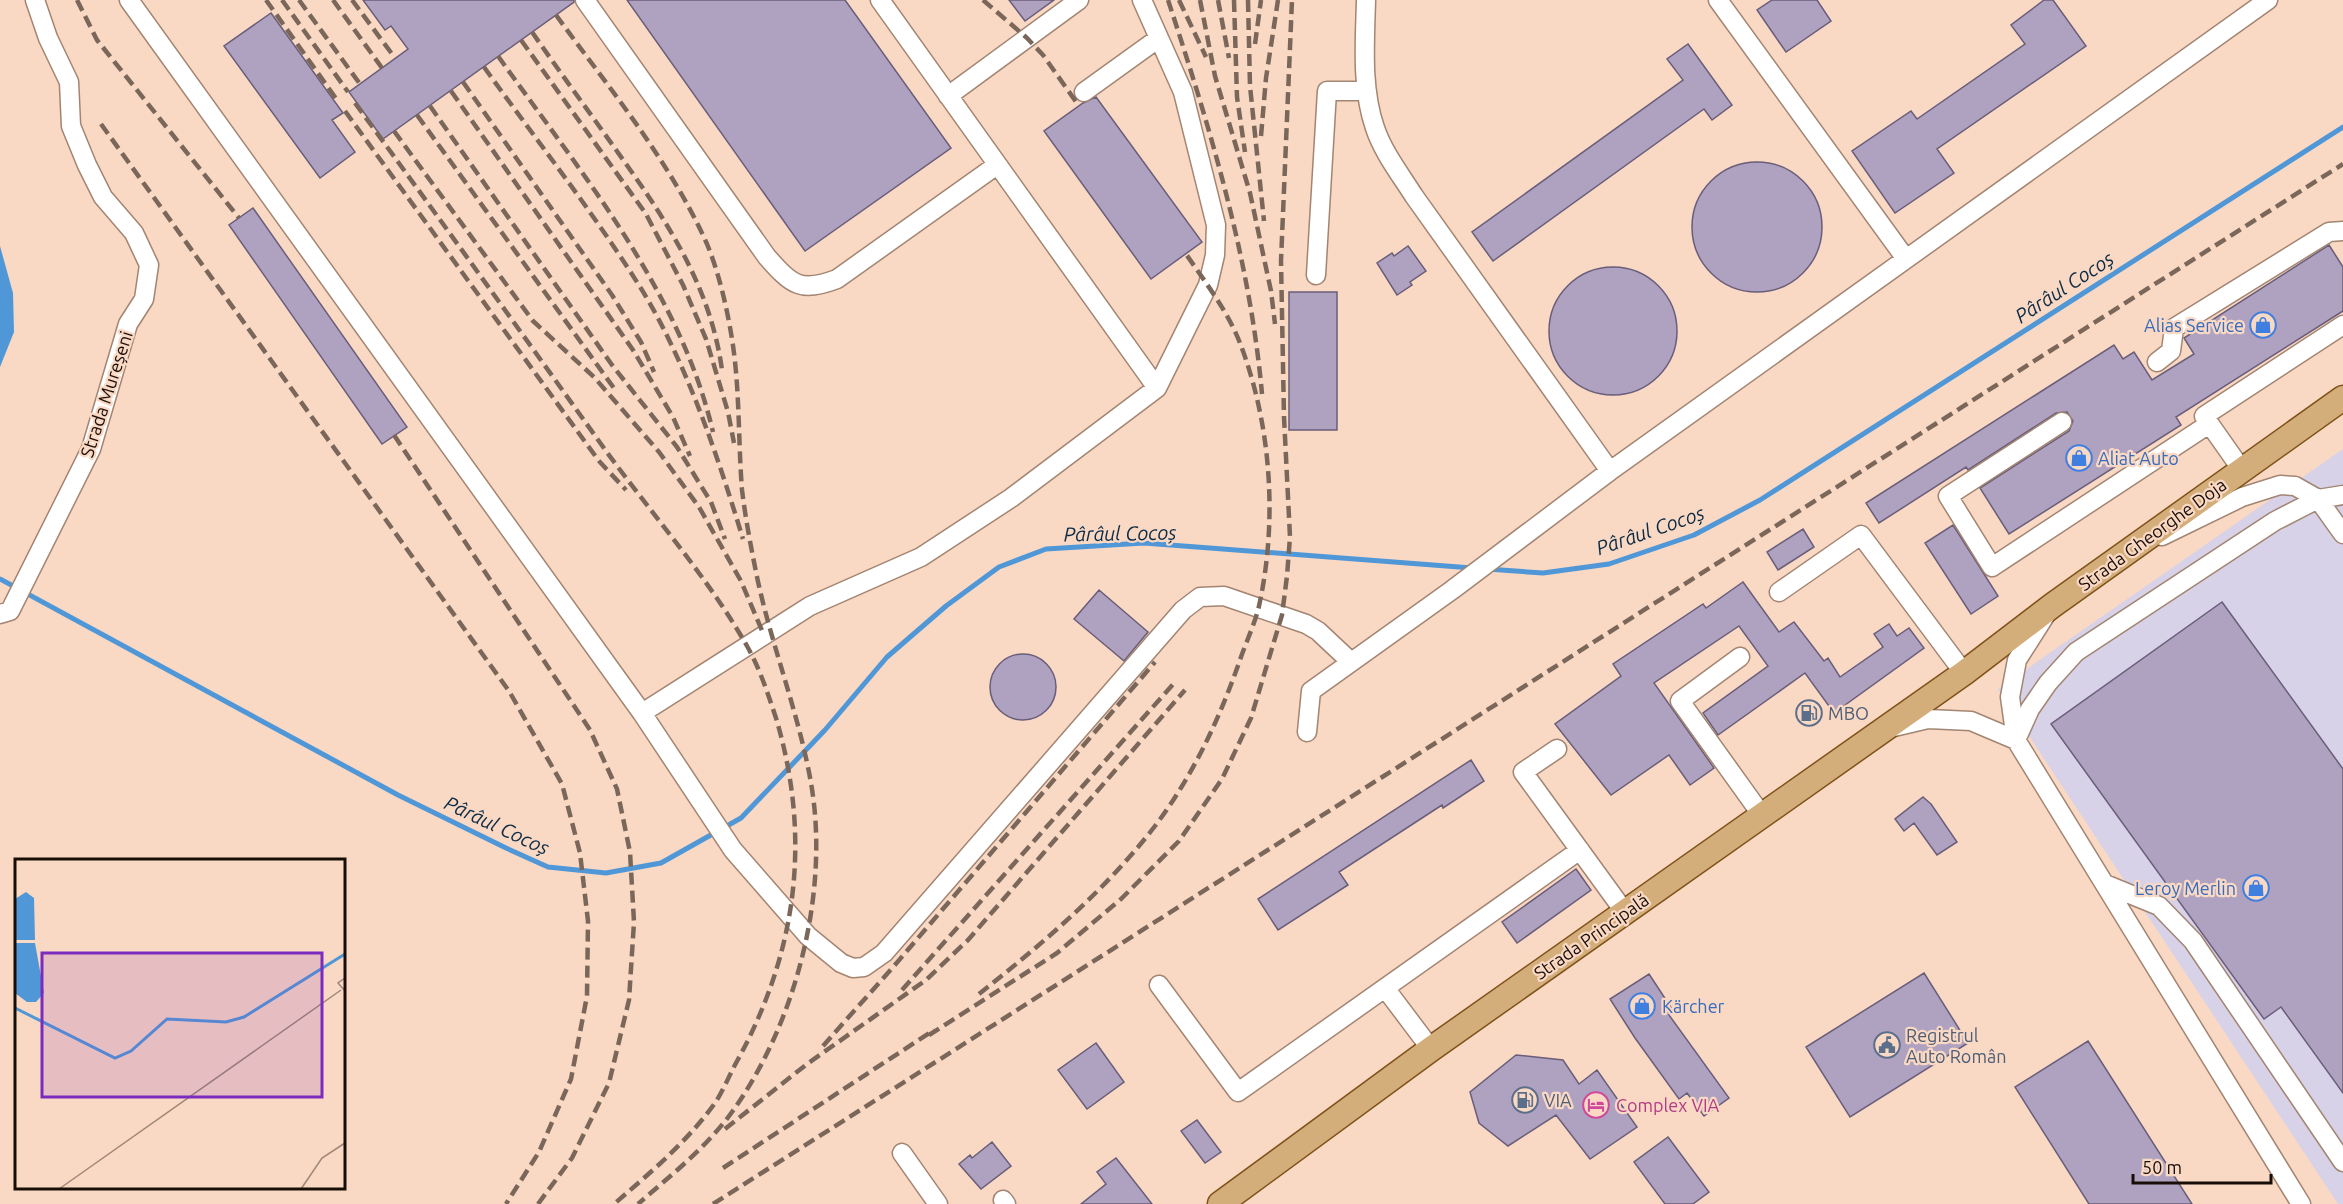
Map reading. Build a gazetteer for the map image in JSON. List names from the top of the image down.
{
  "streets": {
    "main road": ["Strada Gheorghe Doja", "Strada Principală"],
    "street": ["Strada Mureșeni"]
  },
  "crossings": [
    ["Strada Gheorghe Doja", "Strada Principală"]
  ],
  "water": ["Pârâul Cocoș"],
  "places": {
    "shop": [
      "Alias Service",
      "Aliat Auto",
      "Leroy Merlin",
      "Kärcher"
    ],
    "fuel station": ["MBO", "VIA"],
    "public building": ["Registrul Auto Român"],
    "hotel": ["Complex VIA"]
  },
  "scale_bar": "50 m"
}
